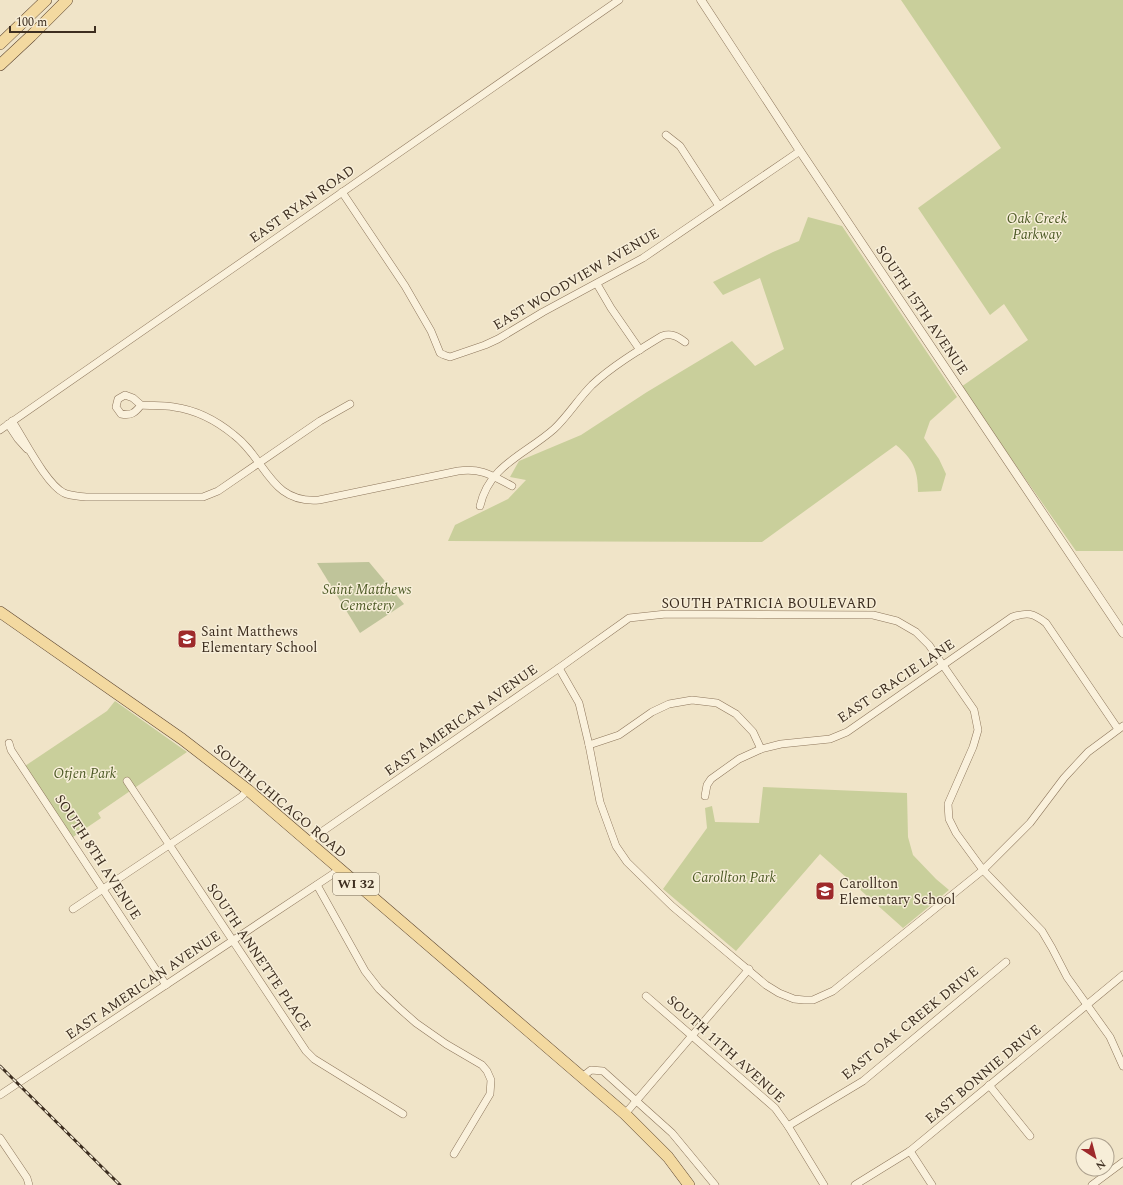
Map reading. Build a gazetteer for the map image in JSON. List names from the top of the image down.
{
  "streets": {
    "main road": ["SOUTH CHICAGO ROAD", "WI 32"],
    "street": [
      "EAST RYAN ROAD",
      "EAST WOODVIEW AVENUE",
      "SOUTH 15TH AVENUE",
      "SOUTH PATRICIA BOULEVARD",
      "EAST GRACIE LANE",
      "EAST AMERICAN AVENUE",
      "SOUTH 8TH AVENUE",
      "SOUTH ANNETTE PLACE",
      "EAST OAK CREEK DRIVE",
      "SOUTH 11TH AVENUE",
      "EAST BONNIE DRIVE"
    ]
  },
  "crossings": [
    ["EAST RYAN ROAD", "EAST WOODVIEW AVENUE"],
    ["EAST WOODVIEW AVENUE", "SOUTH 15TH AVENUE"],
    ["SOUTH PATRICIA BOULEVARD", "EAST GRACIE LANE"],
    ["SOUTH PATRICIA BOULEVARD", "EAST AMERICAN AVENUE"],
    ["SOUTH PATRICIA BOULEVARD", "EAST BONNIE DRIVE"],
    ["EAST AMERICAN AVENUE", "SOUTH CHICAGO ROAD"],
    ["EAST AMERICAN AVENUE", "SOUTH 8TH AVENUE"],
    ["EAST AMERICAN AVENUE", "SOUTH ANNETTE PLACE"],
    ["EAST OAK CREEK DRIVE", "SOUTH 11TH AVENUE"]
  ],
  "parks": [
    "Oak Creek Parkway",
    "Saint Matthews Cemetery",
    "Otjen Park",
    "Carollton Park"
  ],
  "places": {
    "school or university": ["Saint Matthews Elementary School", "Carollton Elementary School"]
  },
  "scale_bar": "100 m",
  "north": "bottom right"
}
